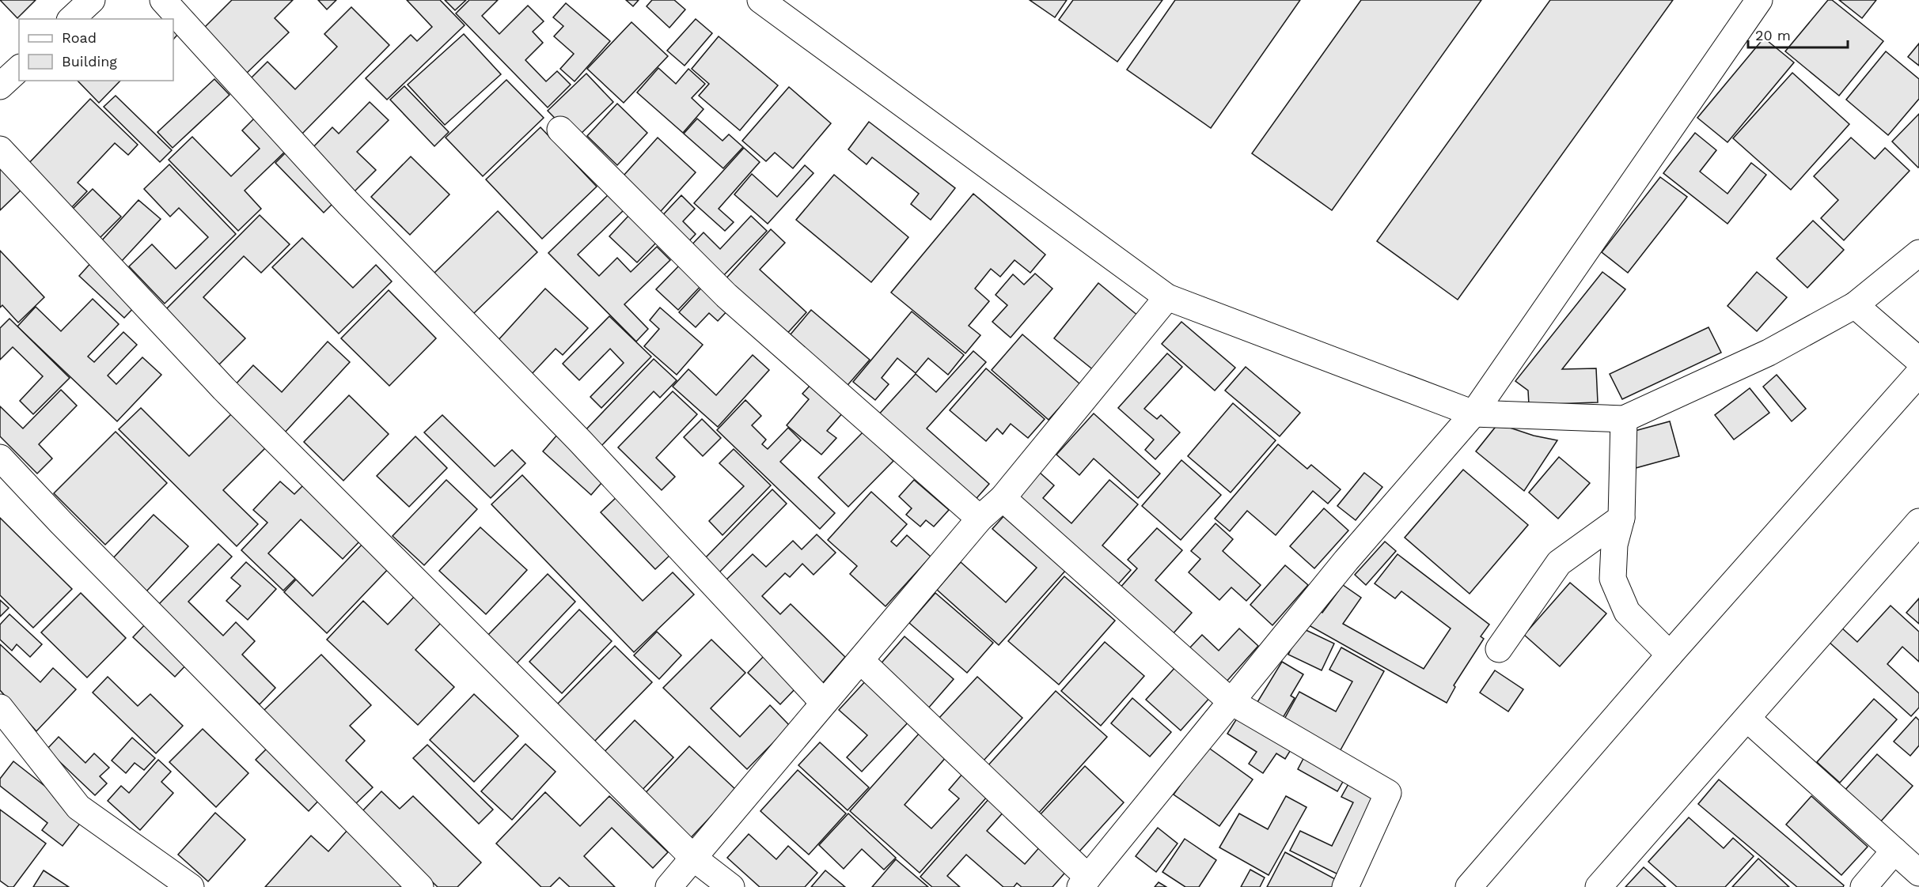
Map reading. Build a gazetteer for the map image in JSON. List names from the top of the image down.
{
  "legend": ["Road", "Building"],
  "scale_bar": "20 m"
}
